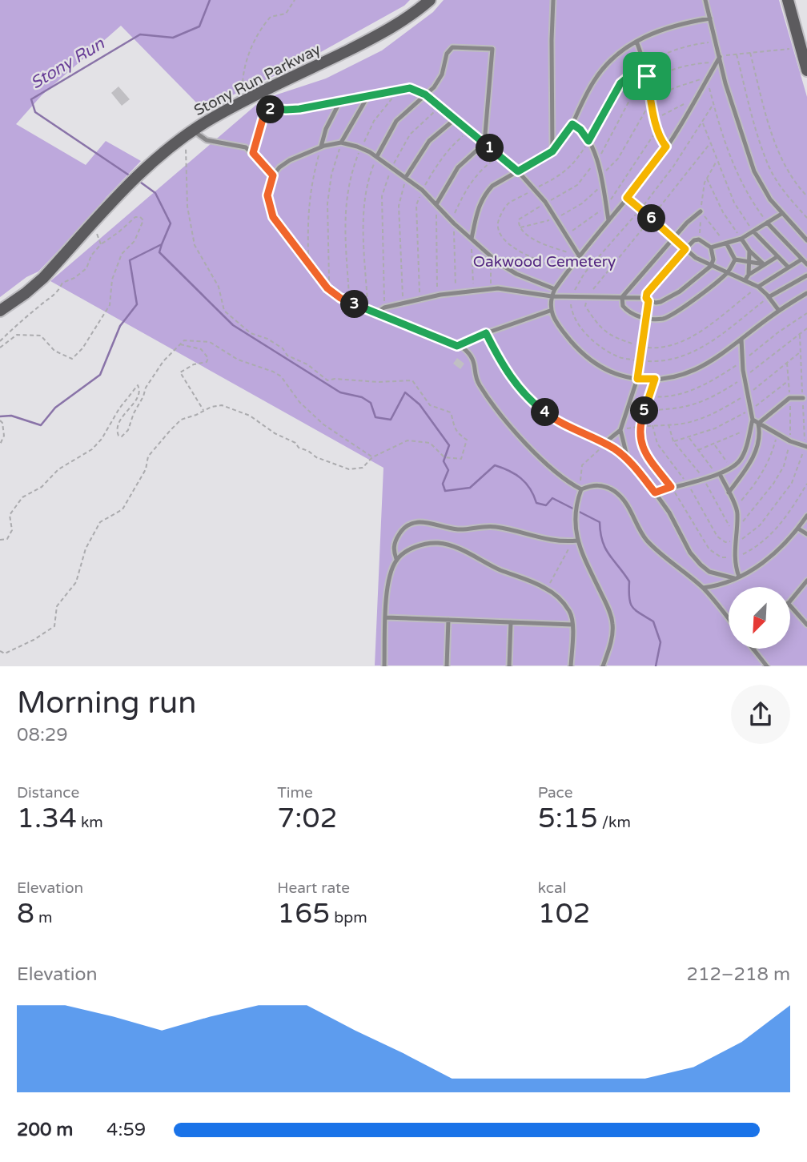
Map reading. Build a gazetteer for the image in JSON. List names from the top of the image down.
{
  "streets": {
    "street": ["Stony Run Parkway"]
  },
  "water": ["Stony Run"],
  "parks": ["Oakwood Cemetery"],
  "north": "bottom left",
  "page": {
    "pins": [
      "2",
      "1",
      "6",
      "3",
      "5",
      "4"
    ],
    "heading": ["Morning run", "08:29"],
    "stats": [
      ["Distance", "1.34 km"],
      ["Time", "7:02"],
      ["Pace", "5:15 /km"],
      ["Elevation", "8 m"],
      ["Heart rate", "165 bpm"],
      ["kcal", "102"]
    ],
    "chart": ["Elevation", "212–218 m"],
    "list": [
      {
        "name": "200 m",
        "note": "4:59"
      }
    ]
  }
}
